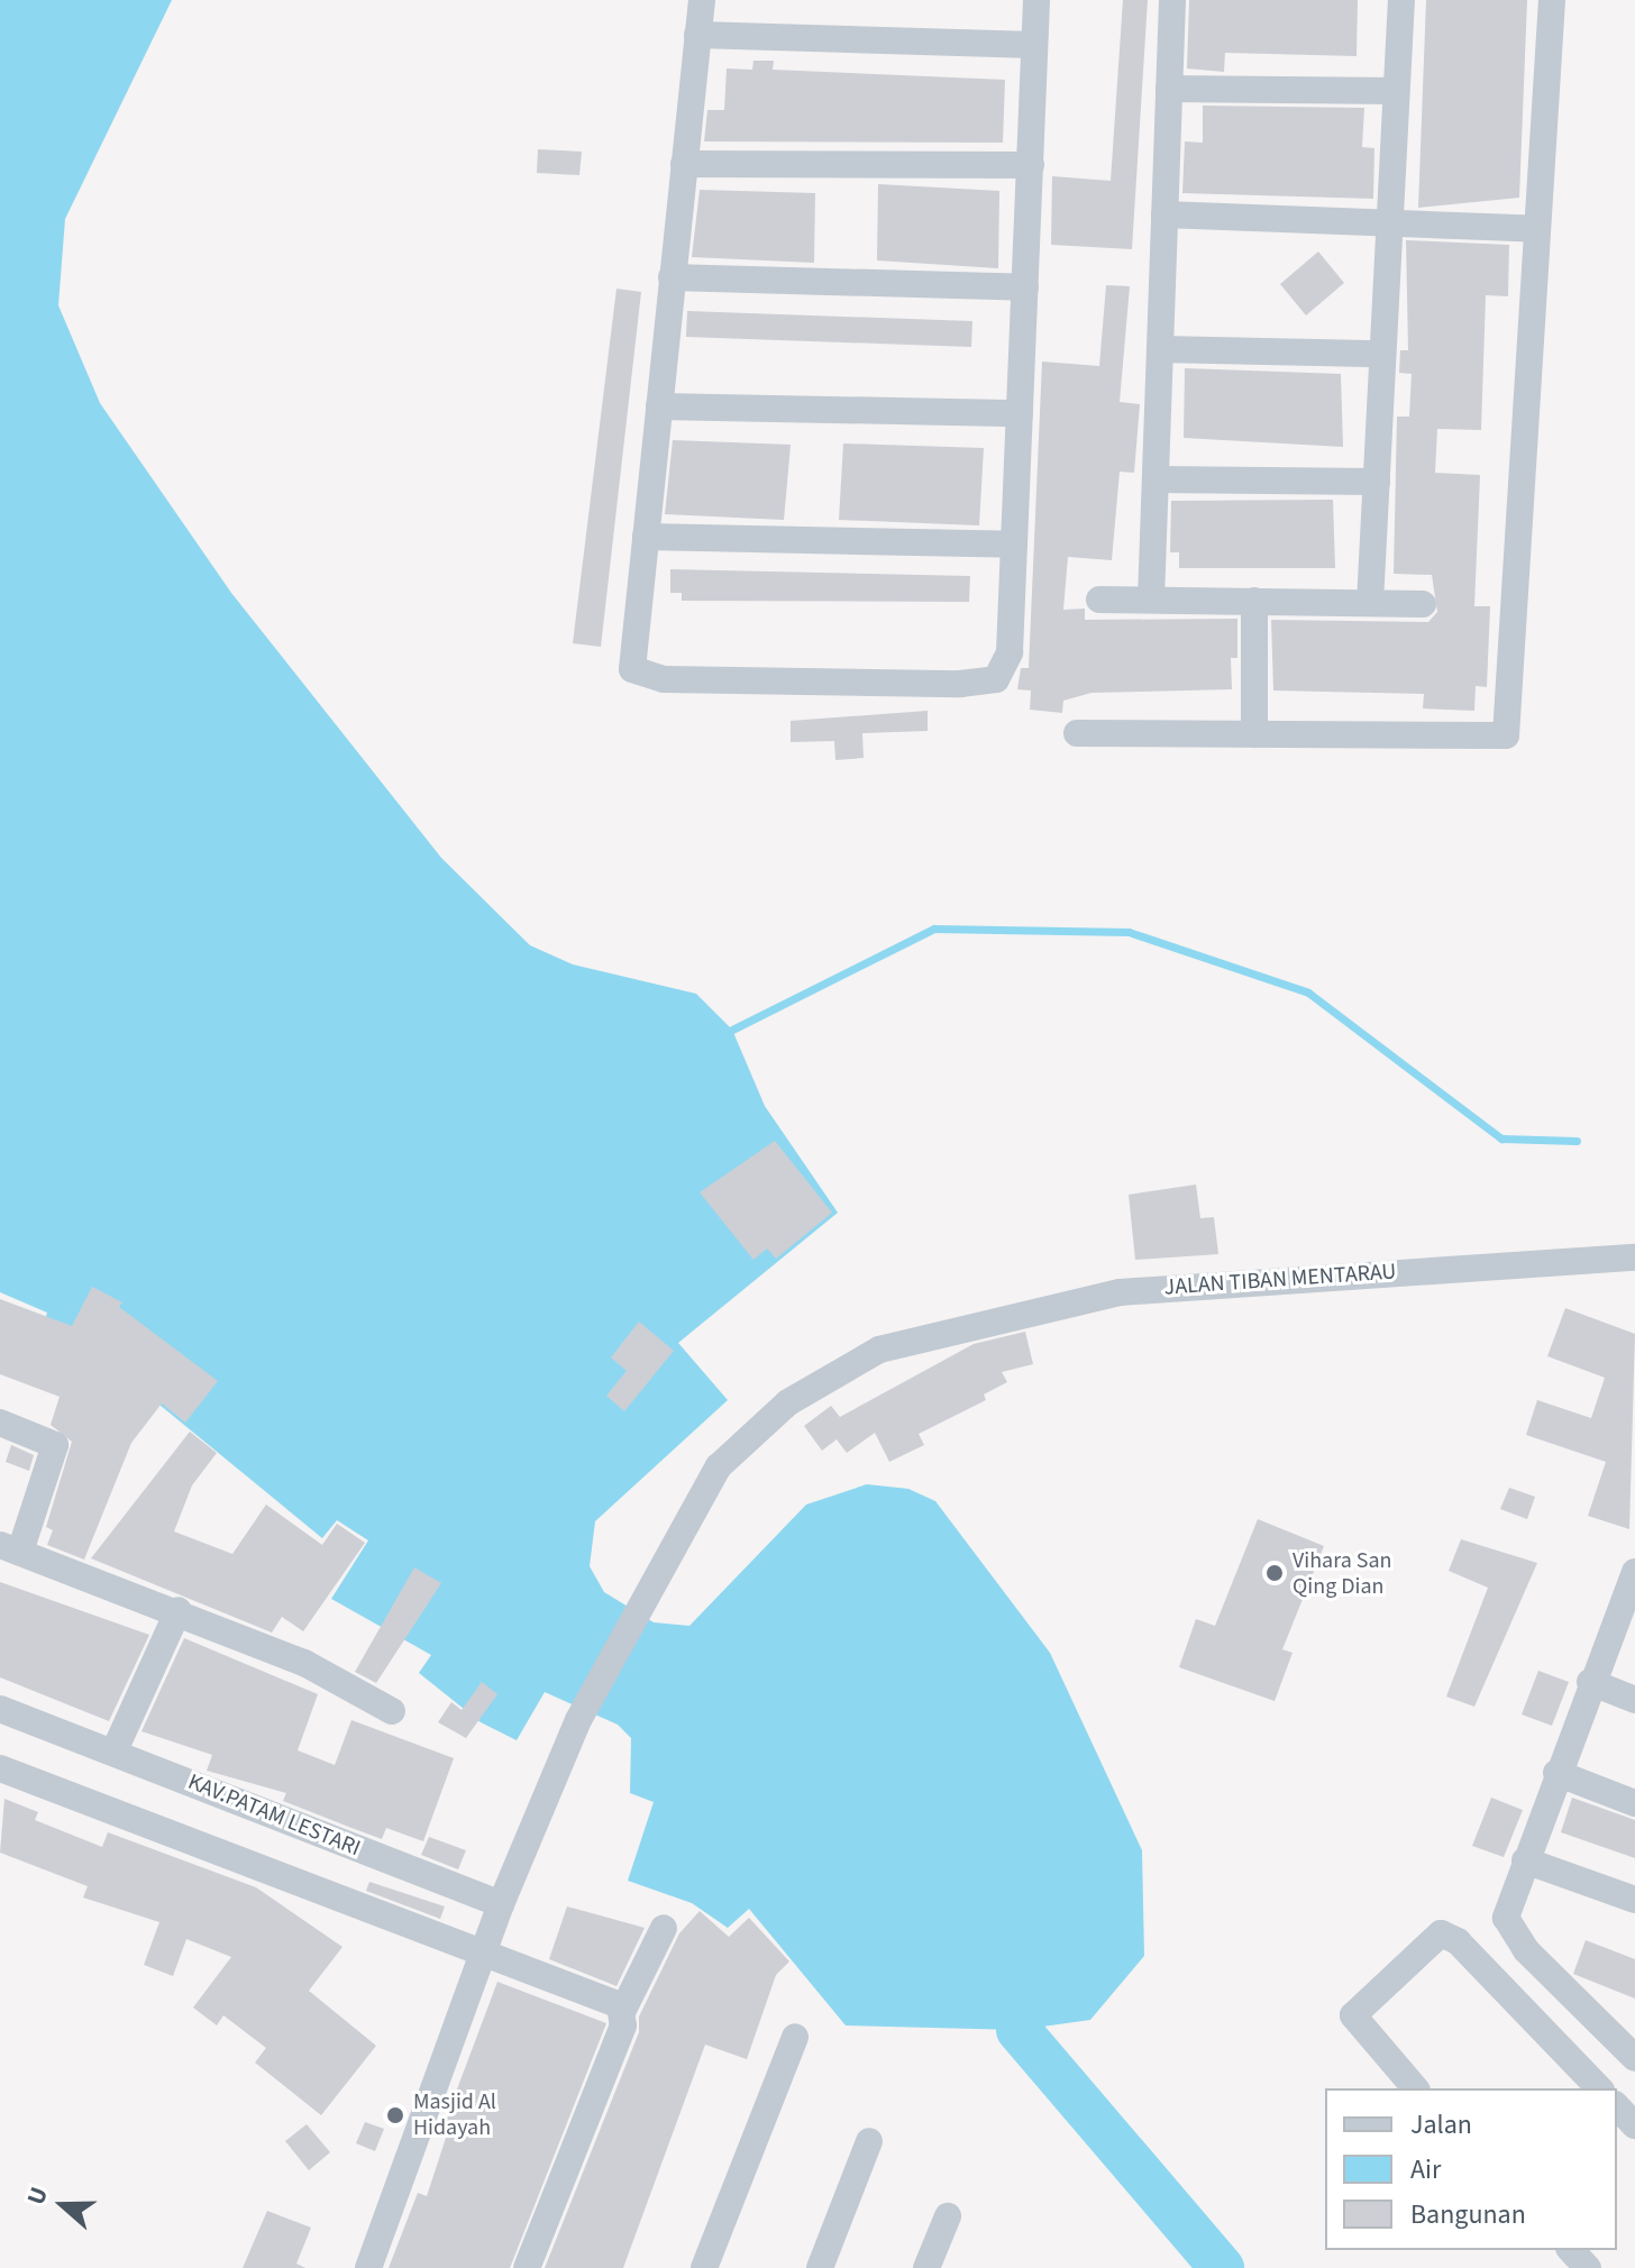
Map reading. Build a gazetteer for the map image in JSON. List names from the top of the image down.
{
  "streets": {
    "street": ["JALAN TIBAN MENTARAU", "KAV.PATAM LESTARI"]
  },
  "crossings": [
    ["JALAN TIBAN MENTARAU", "KAV.PATAM LESTARI"]
  ],
  "places": ["Vihara San Qing Dian", "Masjid Al Hidayah"],
  "legend": ["Jalan", "Air", "Bangunan"],
  "north": "left"
}
